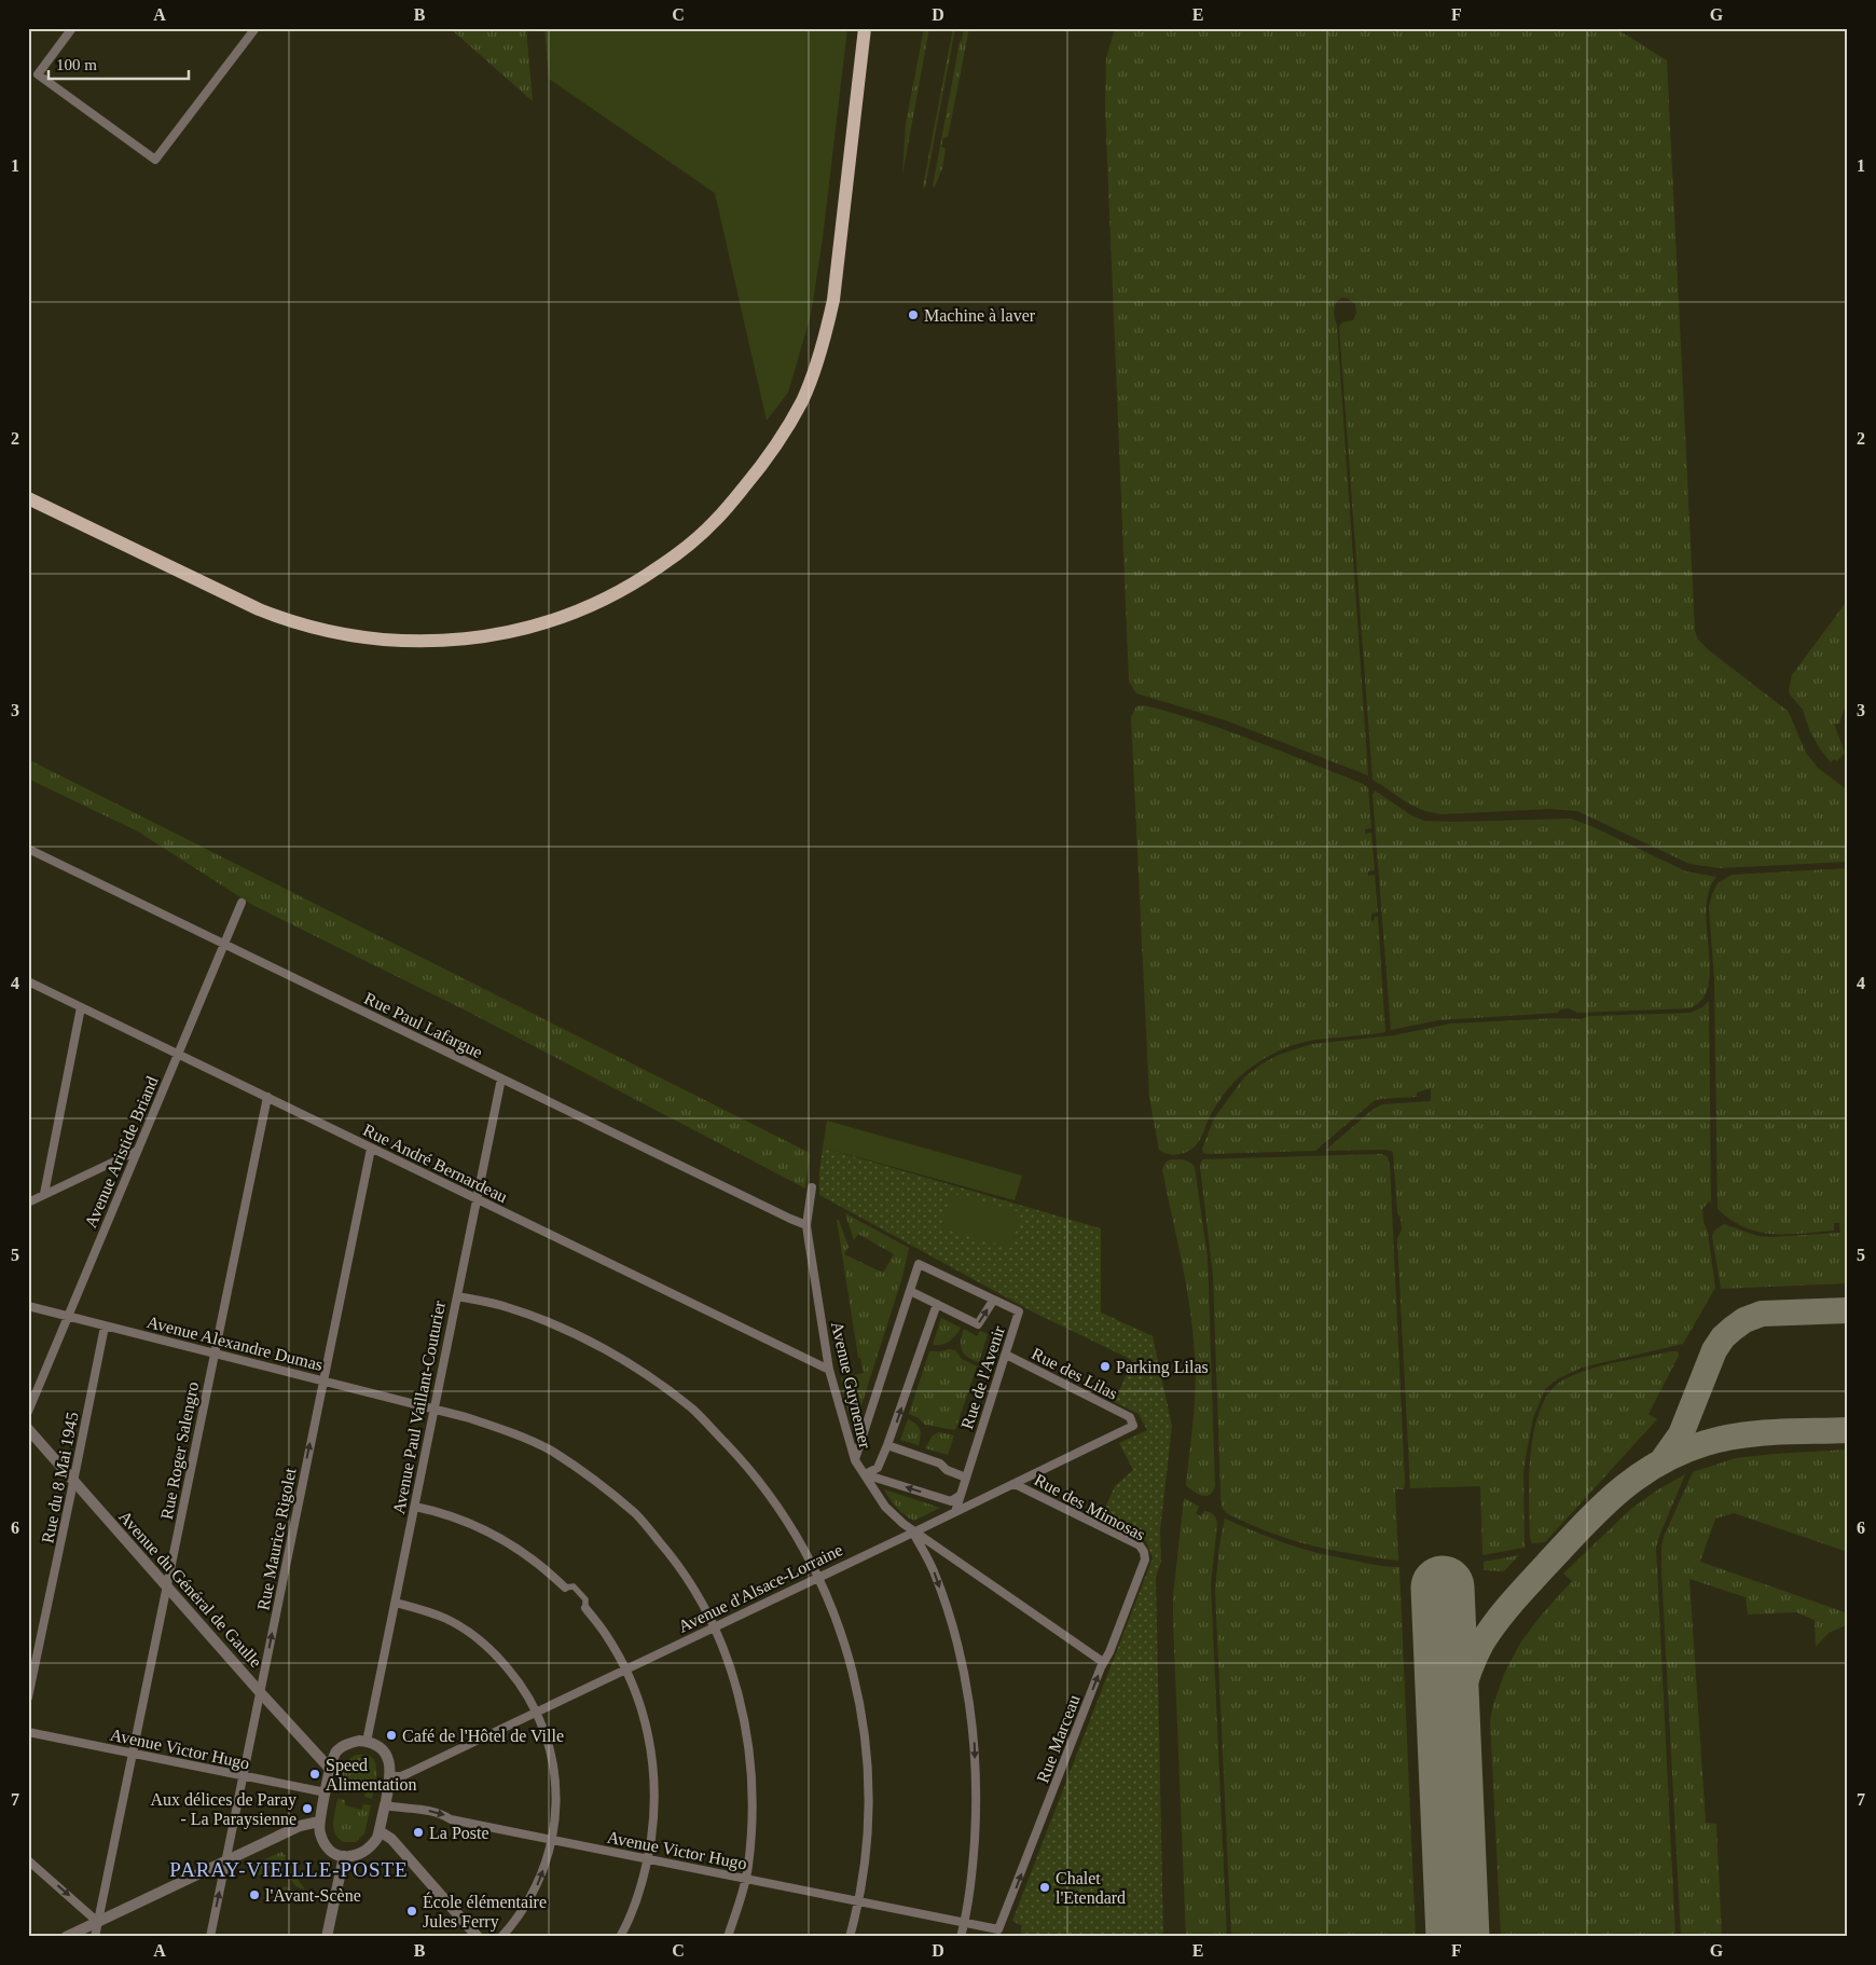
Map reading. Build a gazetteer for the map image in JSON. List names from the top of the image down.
{
  "streets": {
    "street": [
      "Rue Paul Lafargue",
      "Avenue Aristide Briand",
      "Rue André Bernardeau",
      "Avenue Alexandre Dumas",
      "Rue des Lilas",
      "Rue de l'Avenir",
      "Avenue Guynemer",
      "Avenue Paul Vaillant-Couturier",
      "Rue Roger Salengro",
      "Rue du 8 Mai 1945",
      "Rue des Mimosas",
      "Rue Maurice Rigolet",
      "Avenue d'Alsace-Lorraine",
      "Avenue du Général de Gaulle",
      "Rue Marceau",
      "Avenue Victor Hugo"
    ]
  },
  "crossings": [
    ["Rue Paul Lafargue", "Avenue Aristide Briand"],
    ["Rue Paul Lafargue", "Avenue Guynemer"],
    ["Rue Paul Lafargue", "Avenue Paul Vaillant-Couturier"],
    ["Avenue Aristide Briand", "Rue André Bernardeau"],
    ["Avenue Aristide Briand", "Avenue Alexandre Dumas"],
    ["Rue André Bernardeau", "Avenue Guynemer"],
    ["Rue André Bernardeau", "Avenue Paul Vaillant-Couturier"],
    ["Rue André Bernardeau", "Rue Roger Salengro"],
    ["Rue André Bernardeau", "Rue Maurice Rigolet"],
    ["Avenue Alexandre Dumas", "Avenue Paul Vaillant-Couturier"],
    ["Avenue Alexandre Dumas", "Rue Roger Salengro"],
    ["Avenue Alexandre Dumas", "Rue du 8 Mai 1945"],
    ["Avenue Alexandre Dumas", "Rue Maurice Rigolet"],
    ["Avenue Alexandre Dumas", "Avenue d'Alsace-Lorraine"],
    ["Avenue Alexandre Dumas", "Avenue Victor Hugo"],
    ["Rue des Lilas", "Rue de l'Avenir"],
    ["Rue des Lilas", "Avenue d'Alsace-Lorraine"],
    ["Rue de l'Avenir", "Avenue Guynemer"],
    ["Rue de l'Avenir", "Avenue d'Alsace-Lorraine"],
    ["Avenue Guynemer", "Avenue d'Alsace-Lorraine"],
    ["Avenue Guynemer", "Rue Marceau"],
    ["Rue Roger Salengro", "Avenue du Général de Gaulle"],
    ["Rue Roger Salengro", "Avenue Victor Hugo"],
    ["Rue du 8 Mai 1945", "Avenue du Général de Gaulle"],
    ["Rue des Mimosas", "Avenue d'Alsace-Lorraine"],
    ["Rue des Mimosas", "Rue Marceau"],
    ["Rue Maurice Rigolet", "Avenue du Général de Gaulle"],
    ["Rue Maurice Rigolet", "Avenue Victor Hugo"],
    ["Rue Marceau", "Avenue Victor Hugo"]
  ],
  "one_way": ["Rue Maurice Rigolet", "Rue Marceau"],
  "districts": ["PARAY-VIEILLE-POSTE"],
  "places": [
    "Machine à laver",
    "Parking Lilas",
    "Café de l'Hôtel de Ville",
    "Speed Alimentation",
    "Aux délices de Paray - La Paraysienne",
    "La Poste",
    "Chalet l'Etendard",
    "l'Avant-Scène",
    "École élémentaire Jules Ferry"
  ],
  "scale_bar": "100 m",
  "grid": {
    "columns": [
      "A",
      "B",
      "C",
      "D",
      "E",
      "F",
      "G"
    ],
    "rows": [
      "1",
      "2",
      "3",
      "4",
      "5",
      "6",
      "7"
    ]
  }
}
